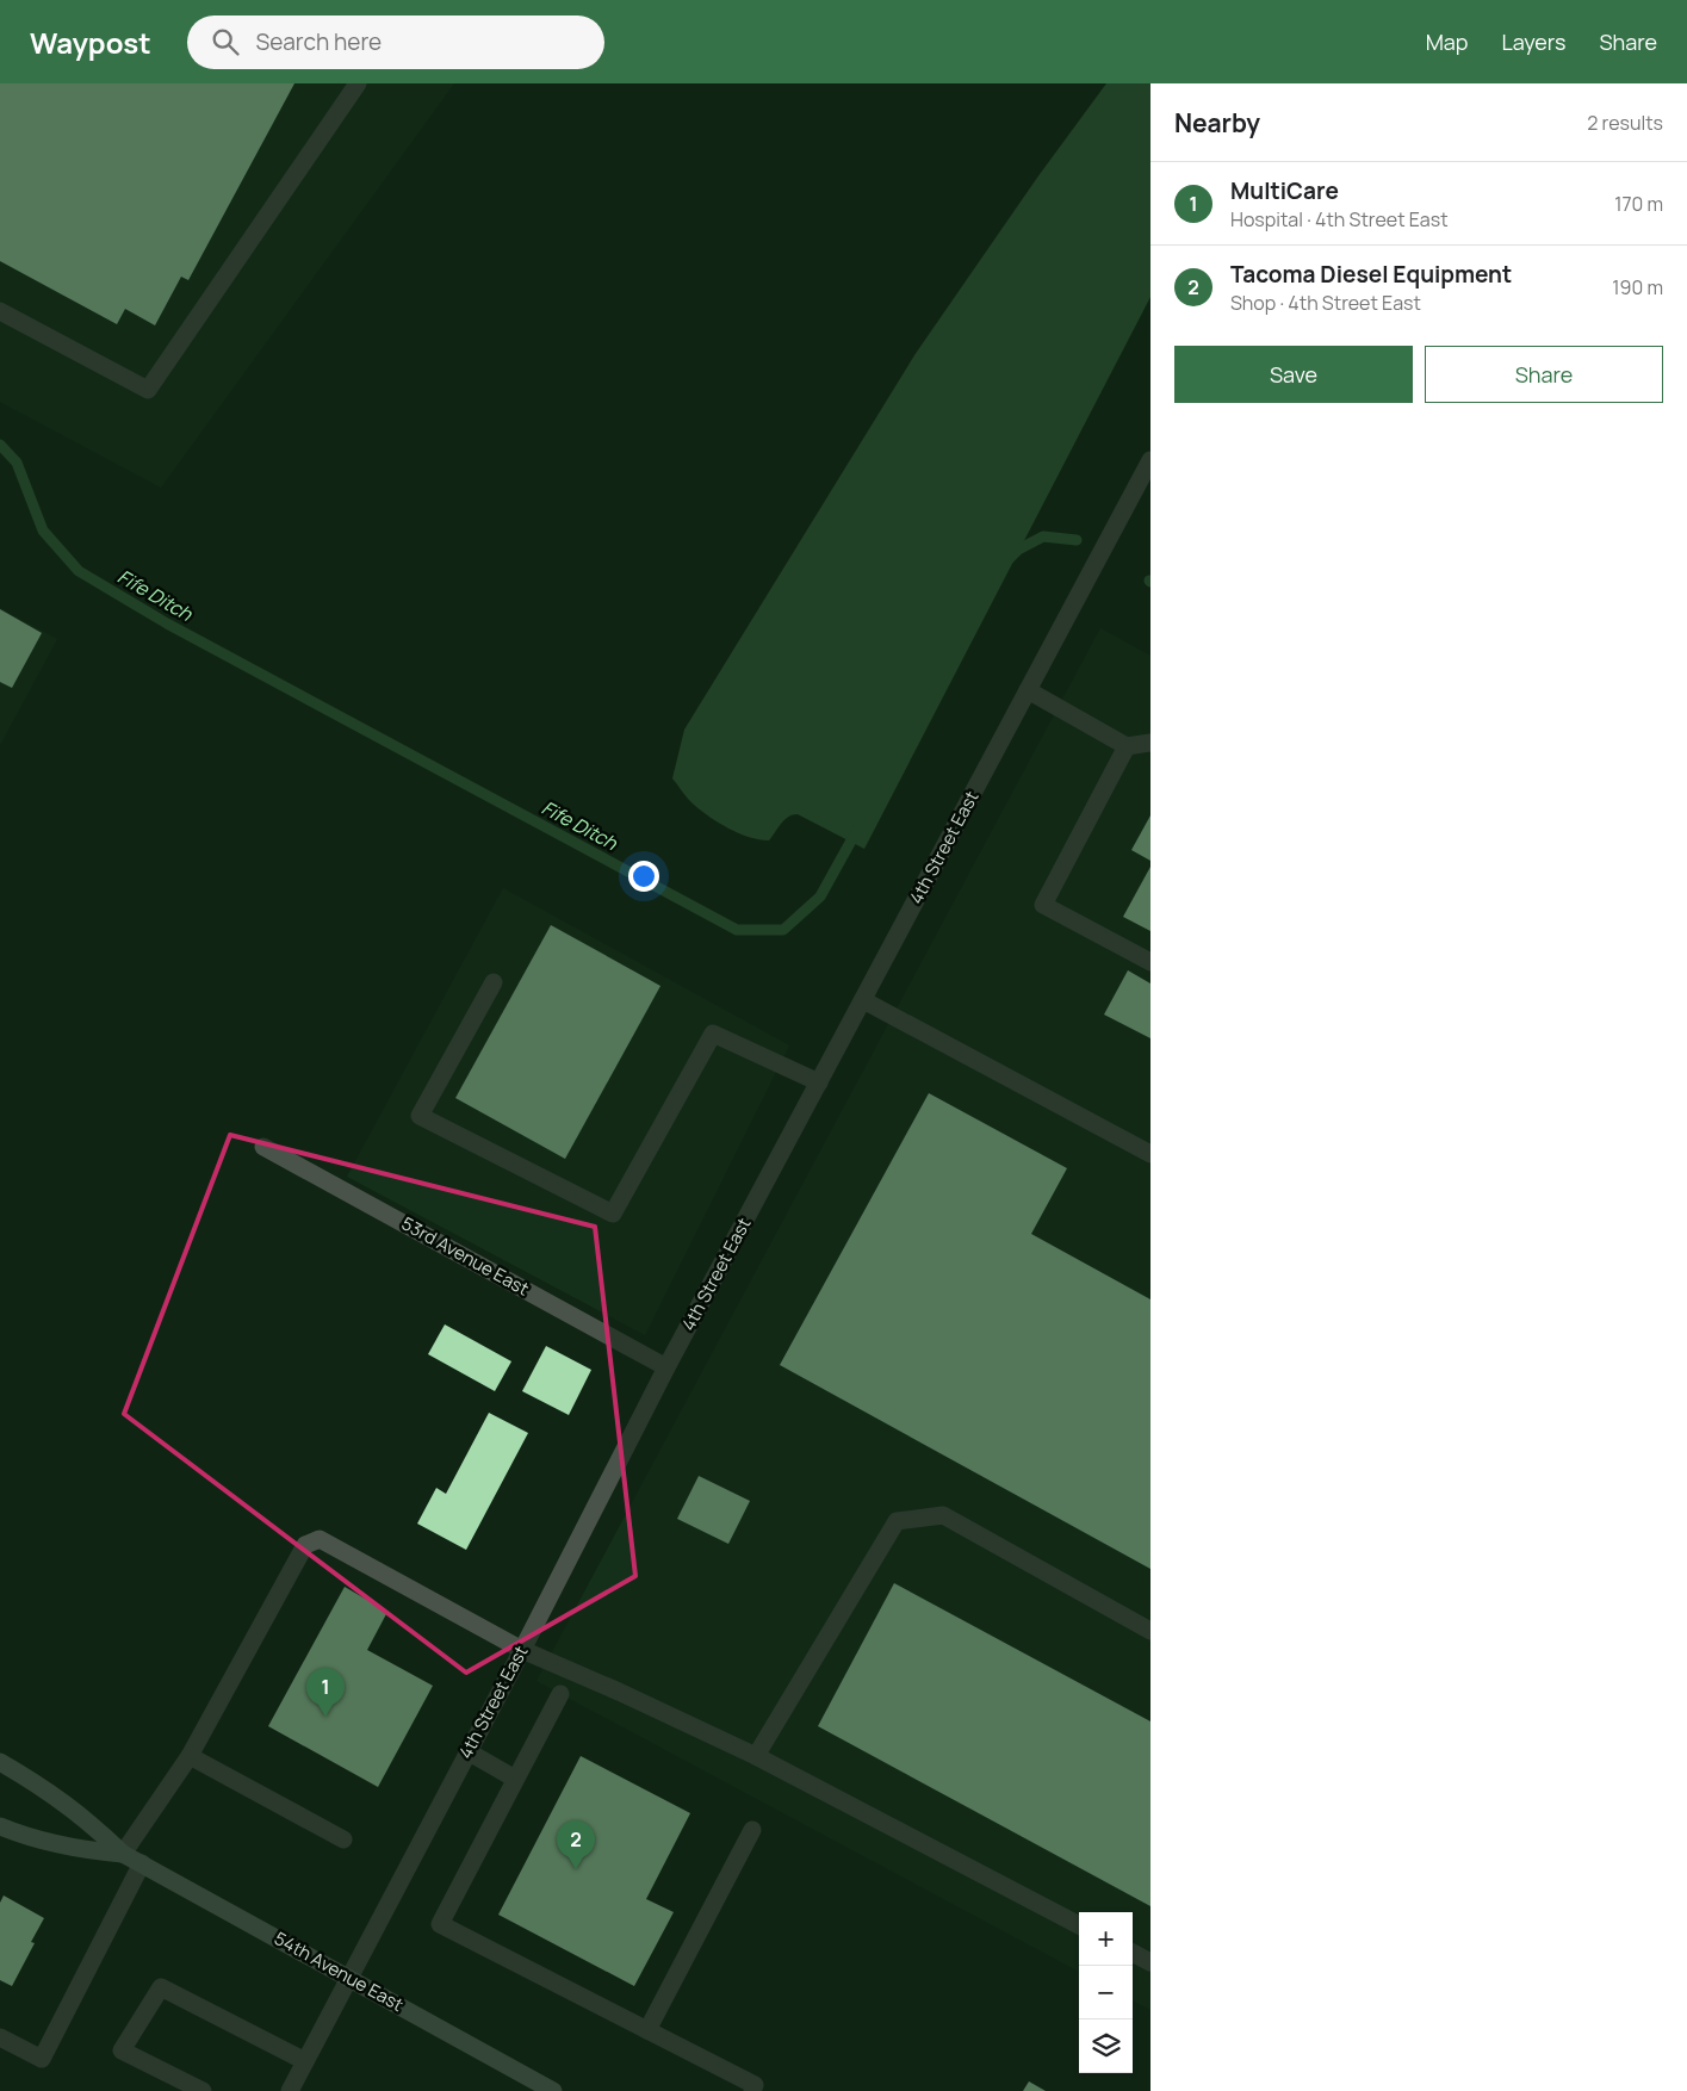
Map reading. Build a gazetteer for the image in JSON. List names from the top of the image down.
{
  "streets": {
    "main road": ["54th Avenue East"],
    "street": ["4th Street East", "53rd Avenue East"]
  },
  "crossings": [
    ["4th Street East", "53rd Avenue East"],
    ["4th Street East", "54th Avenue East"]
  ],
  "water": ["Fife Ditch"],
  "page": {
    "header": "Waypost",
    "search": "Search here",
    "nav": ["Map", "Layers", "Share"],
    "heading": ["Nearby", "2 results"],
    "list": [
      {
        "mark": "1",
        "name": "MultiCare",
        "note": "Hospital · 4th Street East",
        "value": "170 m"
      },
      {
        "mark": "2",
        "name": "Tacoma Diesel Equipment",
        "note": "Shop · 4th Street East",
        "value": "190 m"
      }
    ],
    "buttons": ["Save", "Share"],
    "pins": ["1", "2"],
    "map_buttons": ["+", "−"]
  }
}
